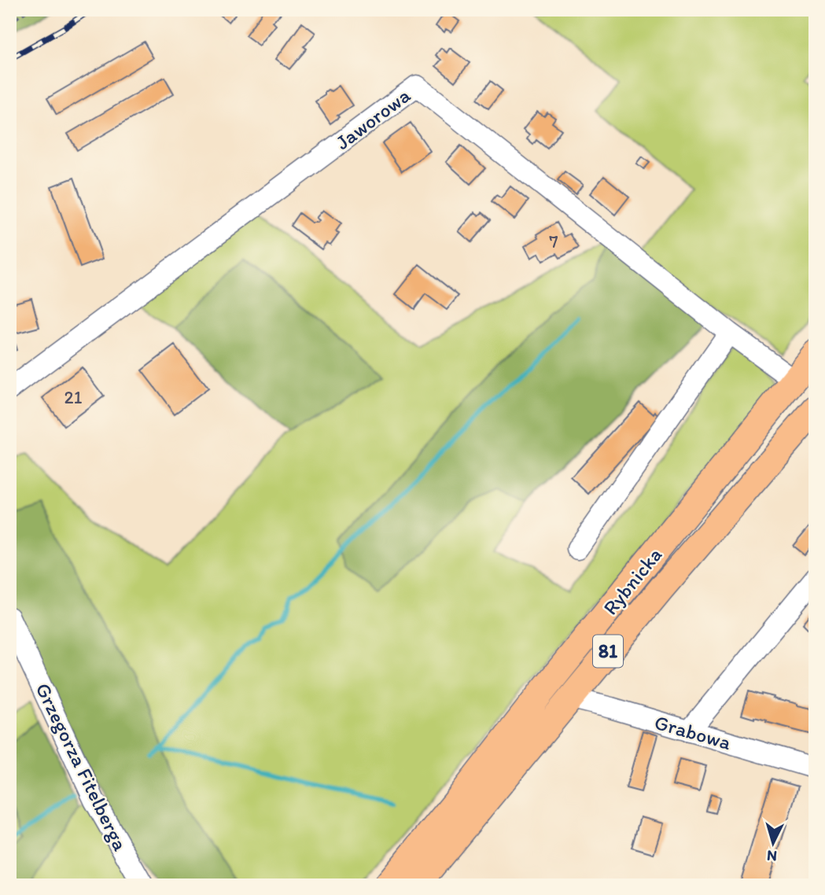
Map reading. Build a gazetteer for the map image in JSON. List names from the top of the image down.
{
  "streets": {
    "main road": ["Rybnicka", "81"],
    "street": ["Jaworowa", "Grabowa", "Grzegorza Fitelberga"]
  },
  "crossings": [
    ["Rybnicka", "Grabowa"]
  ],
  "house_numbers": ["7", "21"],
  "north": "bottom"
}
